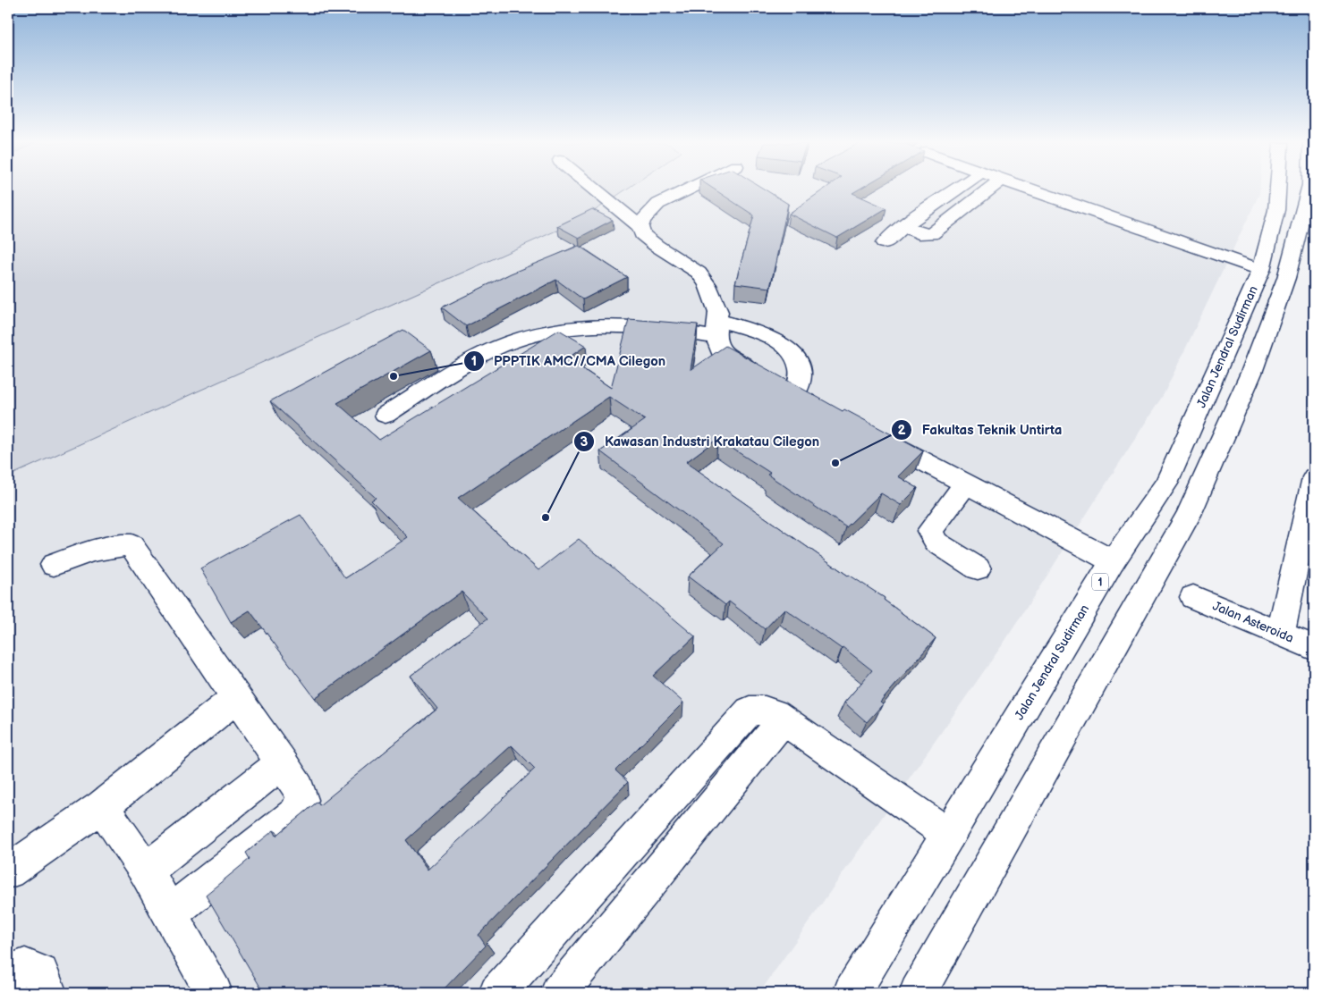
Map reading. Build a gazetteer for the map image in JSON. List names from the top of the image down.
{
  "streets": {
    "main road": ["Jalan Jendral Sudirman", "1", "Jalan Asteroida"]
  },
  "places": ["PPPTIK AMC//CMA Cilegon", "Fakultas Teknik Untirta", "Kawasan Industri Krakatau Cilegon"]
}
